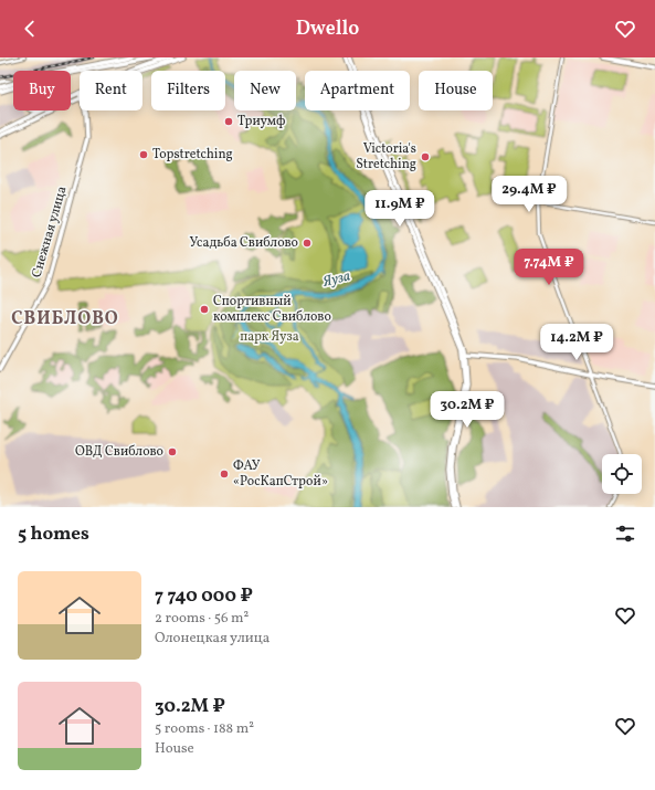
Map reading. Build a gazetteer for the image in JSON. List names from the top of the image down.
{
  "streets": {
    "main road": ["Снежная улица"]
  },
  "districts": ["СВИБЛОВО"],
  "water": ["Яуза"],
  "parks": ["парк Яуза"],
  "places": [
    "Триумф",
    "Topstretching",
    "Victoria's Stretching",
    "Усадьба Свиблово",
    "Спортивный комплекс Свиблово",
    "ОВД Свиблово",
    "ФАУ «РосКапСтрой»"
  ],
  "page": {
    "header": "Dwello",
    "chip": [
      "Buy",
      "Rent",
      "Filters",
      "New",
      "Apartment",
      "House"
    ],
    "price": [
      "29.4M ₽",
      "11.9M ₽",
      "7.74M ₽",
      "14.2M ₽",
      "30.2M ₽"
    ],
    "heading": "5 homes",
    "list": [
      {
        "name": "7 740 000 ₽",
        "note": "2 rooms · 56 m² · Олонецкая улица"
      },
      {
        "name": "30.2M ₽",
        "note": "5 rooms · 188 m² · House"
      }
    ]
  }
}
